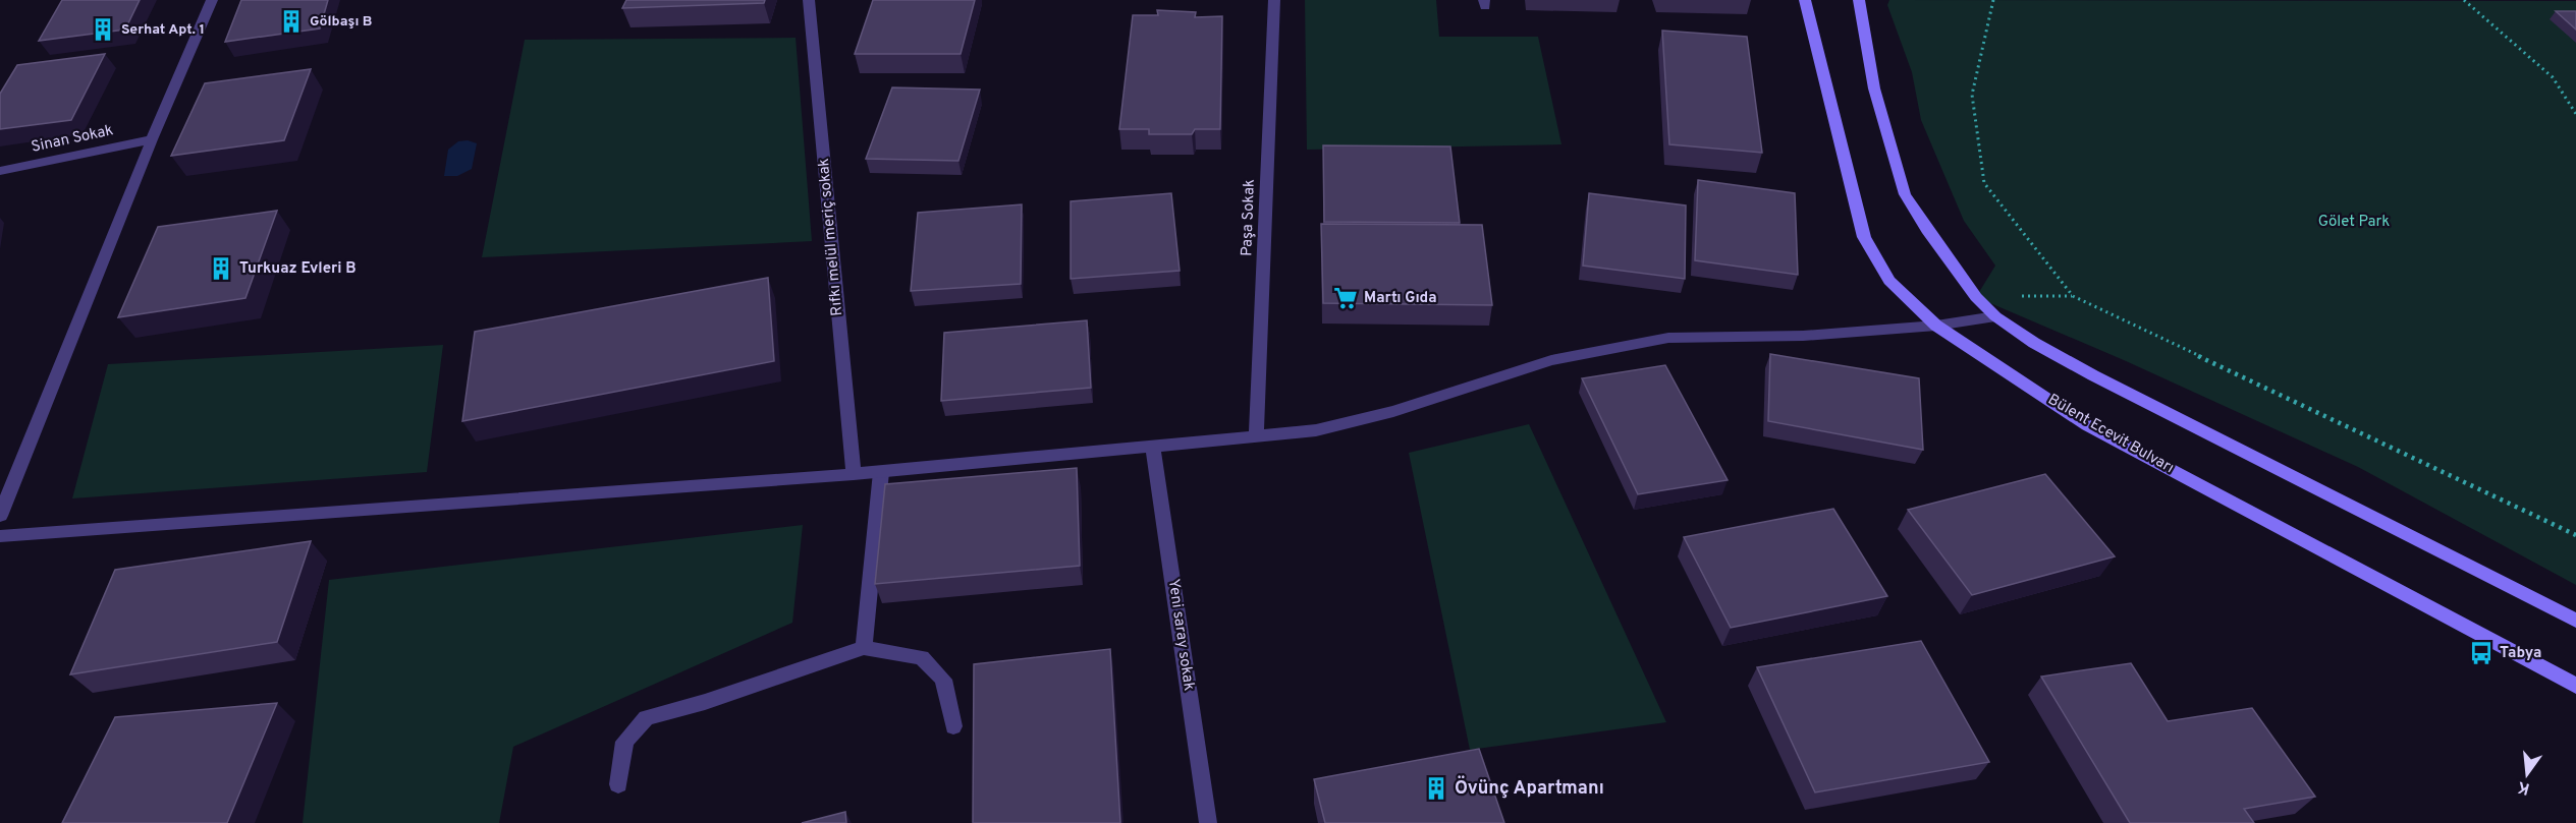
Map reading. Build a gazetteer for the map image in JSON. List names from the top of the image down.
{
  "streets": {
    "main road": ["Bülent Ecevit Bulvarı"],
    "street": [
      "Sinan Sokak",
      "Paşa Sokak",
      "Rıfkı melül meriç sokak",
      "Yeni saray sokak"
    ]
  },
  "parks": ["Gölet Park"],
  "places": {
    "building": [
      "Gölbaşı B",
      "Serhat Apt. 1",
      "Turkuaz Evleri B",
      "Övünç Apartmanı"
    ],
    "supermarket": ["Martı Gıda"],
    "bus stop": ["Tabya"]
  },
  "north": "bottom"
}
